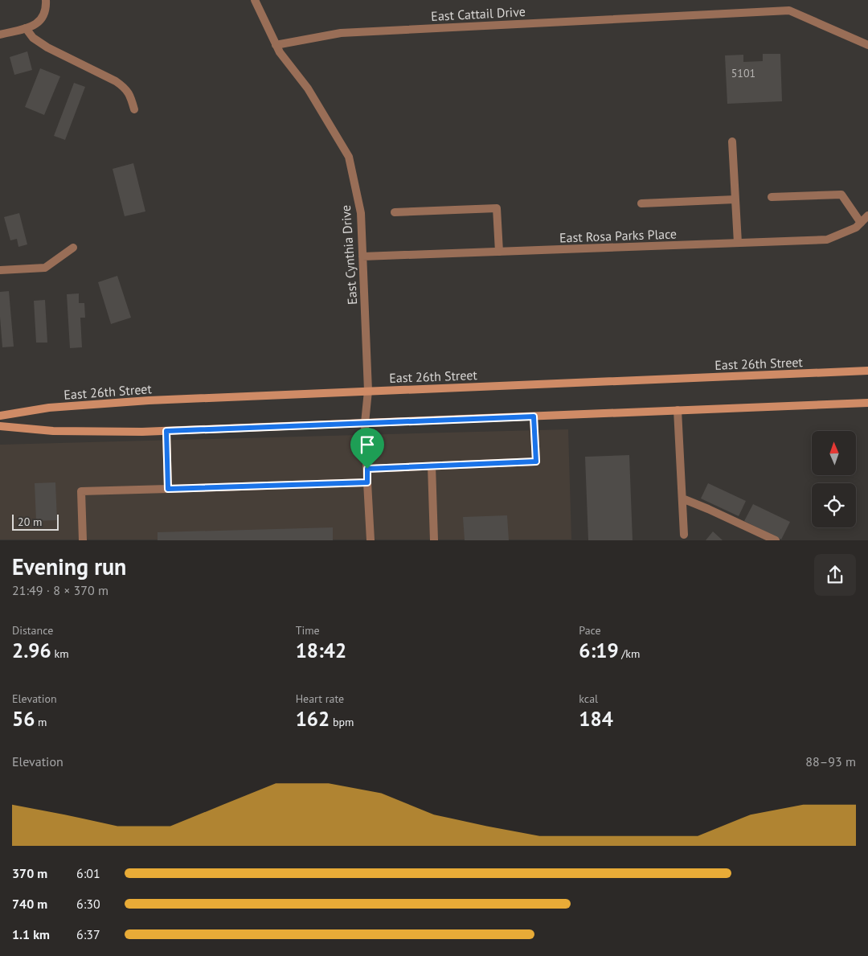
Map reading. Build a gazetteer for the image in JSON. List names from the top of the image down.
{
  "streets": {
    "main road": ["East 26th Street"],
    "street": ["East Cattail Drive", "East Rosa Parks Place", "East Cynthia Drive"]
  },
  "crossings": [
    ["East Cattail Drive", "East Cynthia Drive"],
    ["East Rosa Parks Place", "East Cynthia Drive"],
    ["East Cynthia Drive", "East 26th Street"]
  ],
  "house_numbers": ["5101"],
  "scale_bar": "20 m",
  "north": "top",
  "page": {
    "scale": "20 m",
    "heading": ["Evening run", "21:49 · 8 × 370 m"],
    "stats": [
      ["Distance", "2.96 km"],
      ["Time", "18:42"],
      ["Pace", "6:19 /km"],
      ["Elevation", "56 m"],
      ["Heart rate", "162 bpm"],
      ["kcal", "184"]
    ],
    "chart": ["Elevation", "88–93 m"],
    "list": [
      {
        "name": "370 m",
        "note": "6:01"
      },
      {
        "name": "740 m",
        "note": "6:30"
      },
      {
        "name": "1.1 km",
        "note": "6:37"
      }
    ]
  }
}
